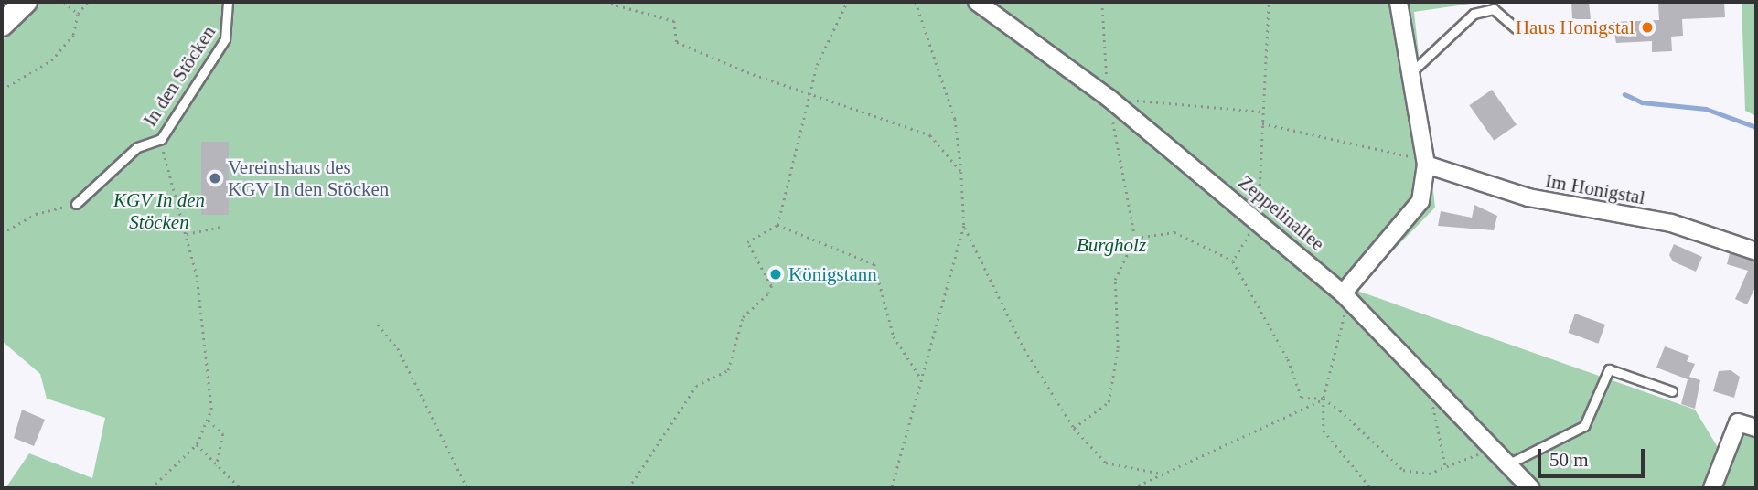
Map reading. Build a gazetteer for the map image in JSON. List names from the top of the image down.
{
  "streets": {
    "street": ["Im Honigstal", "Zeppelinallee"],
    "lane": ["In den Stöcken"]
  },
  "parks": ["KGV In den Stöcken", "Burgholz"],
  "places": ["Haus Honigstal", "Vereinshaus des KGV In den Stöcken", "Königstann"],
  "scale_bar": "50 m"
}
